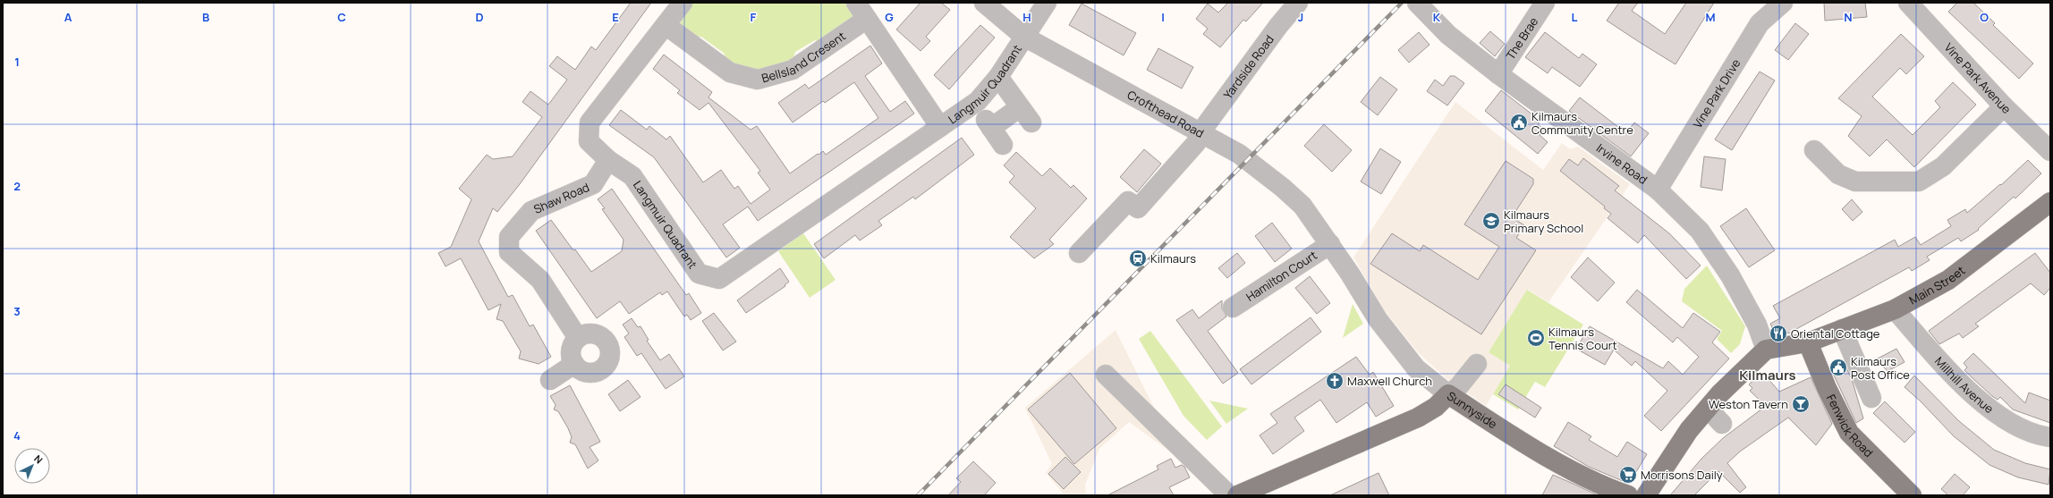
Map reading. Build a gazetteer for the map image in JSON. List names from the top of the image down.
{
  "streets": {
    "main road": ["Main Street", "Sunnyside", "Fenwick Road"],
    "street": [
      "The Brae",
      "Bellsland Cresent",
      "Yardside Road",
      "Vine Park Avenue",
      "Langmuir Quadrant",
      "Vine Park Drive",
      "Crofthead Road",
      "Irvine Road",
      "Shaw Road",
      "Hamilton Court",
      "Millhill Avenue"
    ]
  },
  "crossings": [
    ["The Brae", "Irvine Road"],
    ["Bellsland Cresent", "Langmuir Quadrant"],
    ["Yardside Road", "Crofthead Road"],
    ["Langmuir Quadrant", "Crofthead Road"],
    ["Langmuir Quadrant", "Shaw Road"],
    ["Vine Park Drive", "Irvine Road"],
    ["Crofthead Road", "Hamilton Court"],
    ["Crofthead Road", "Sunnyside"],
    ["Irvine Road", "Main Street"],
    ["Hamilton Court", "Sunnyside"],
    ["Main Street", "Millhill Avenue"],
    ["Main Street", "Fenwick Road"]
  ],
  "districts": ["Kilmaurs"],
  "places": {
    "public building": ["Kilmaurs Community Centre", "Kilmaurs Post Office"],
    "school or university": ["Kilmaurs Primary School"],
    "station": ["Kilmaurs"],
    "restaurant": ["Oriental Cottage"],
    "sports": ["Kilmaurs Tennis Court"],
    "church": ["Maxwell Church"],
    "bar": ["Weston Tavern"],
    "supermarket": ["Morrisons Daily"]
  },
  "north": "top right",
  "grid": {
    "columns": [
      "A",
      "B",
      "C",
      "D",
      "E",
      "F",
      "G",
      "H",
      "I",
      "J",
      "K",
      "L",
      "M",
      "N",
      "O"
    ],
    "rows": [
      "1",
      "2",
      "3",
      "4"
    ]
  }
}
